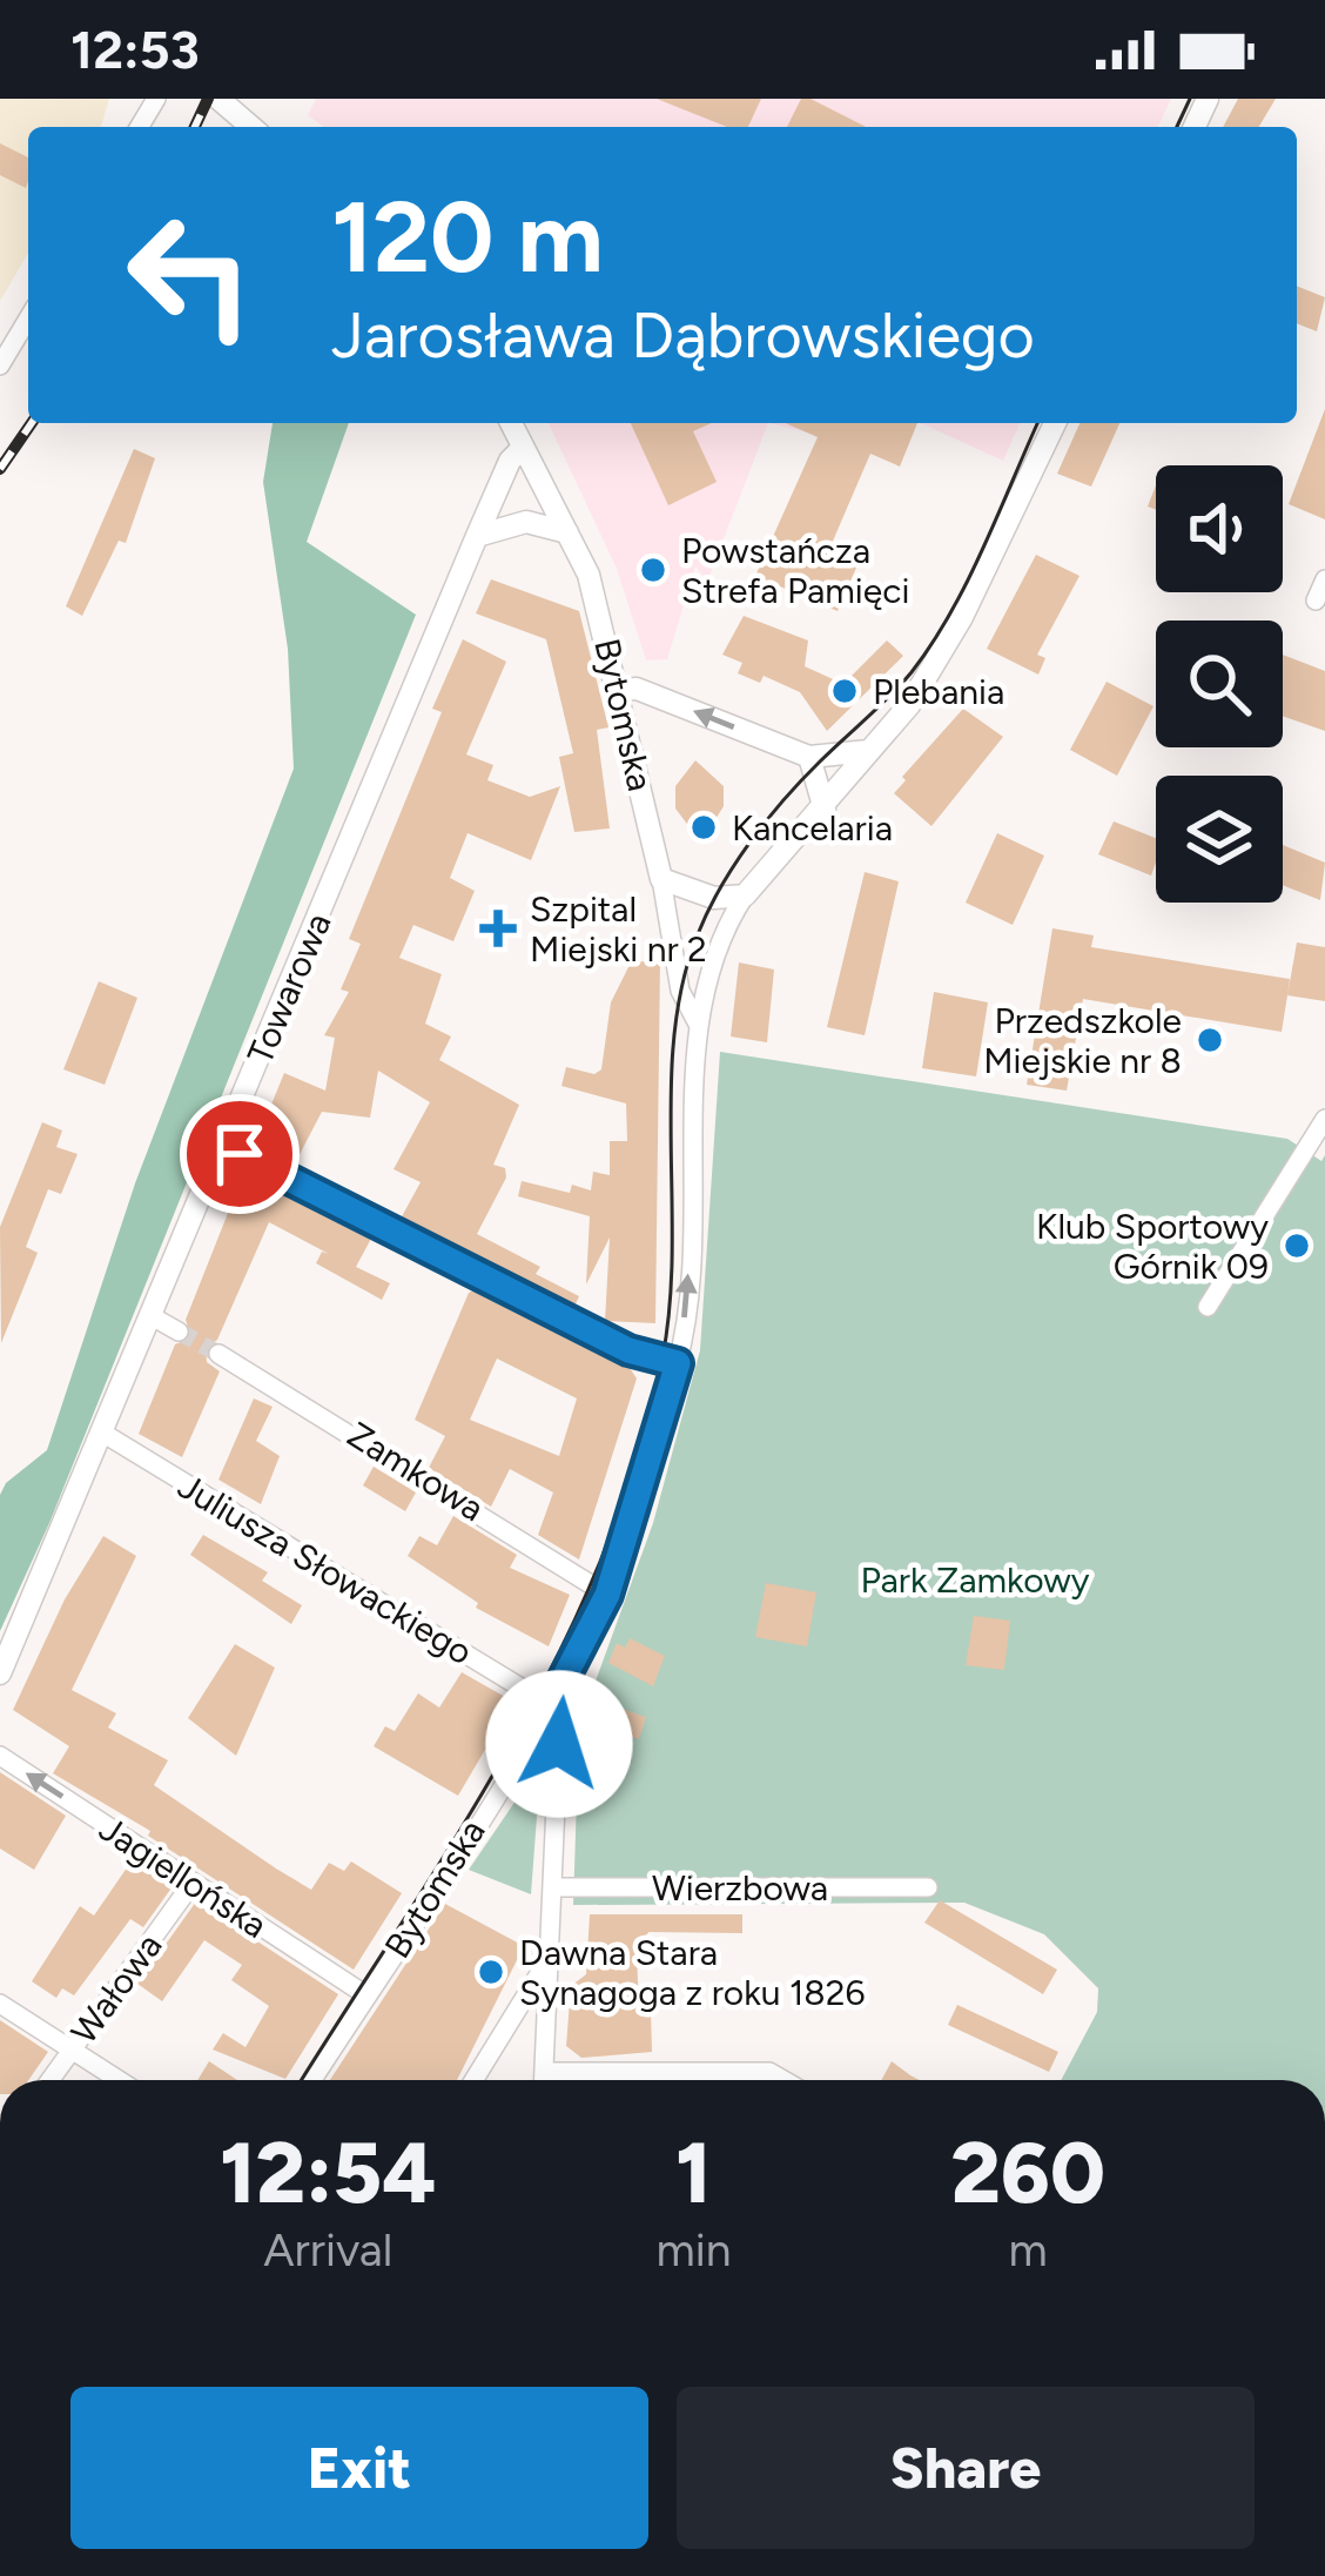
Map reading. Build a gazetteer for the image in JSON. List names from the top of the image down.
{
  "streets": {
    "street": [
      "Bytomska",
      "Towarowa",
      "Zamkowa",
      "Juliusza Słowackiego",
      "Jagiellońska",
      "Wierzbowa",
      "Wałowa"
    ]
  },
  "crossings": [
    ["Bytomska", "Towarowa"],
    ["Bytomska", "Zamkowa"],
    ["Bytomska", "Juliusza Słowackiego"],
    ["Bytomska", "Jagiellońska"],
    ["Towarowa", "Juliusza Słowackiego"],
    ["Jagiellońska", "Wałowa"]
  ],
  "one_way": ["Jagiellońska"],
  "parks": ["Park Zamkowy"],
  "places": {
    "other": [
      "Powstańcza Strefa Pamięci",
      "Plebania",
      "Kancelaria",
      "Przedszkole Miejskie nr 8",
      "Klub Sportowy Górnik 09",
      "Dawna Stara Synagoga z roku 1826"
    ],
    "health": ["Szpital Miejski nr 2"]
  },
  "page": {
    "status": "12:53",
    "turn": ["120 m", "Jarosława Dąbrowskiego"],
    "eta": [
      "12:54",
      "Arrival",
      "1",
      "min",
      "260",
      "m"
    ],
    "buttons": ["Exit", "Share"]
  }
}
